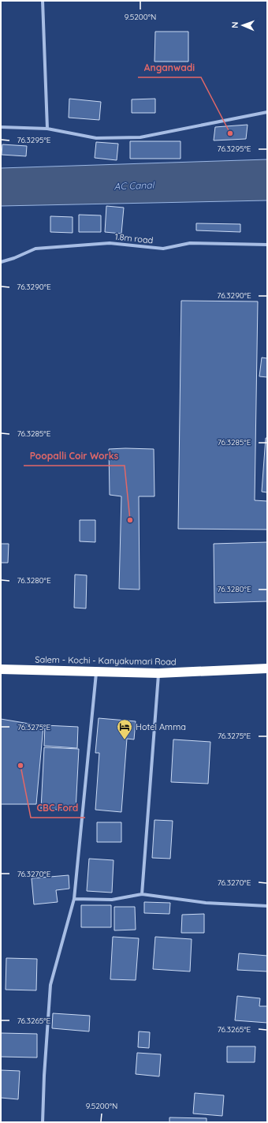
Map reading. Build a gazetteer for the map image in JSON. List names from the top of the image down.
{
  "streets": {
    "highway": ["Salem - Kochi - Kanyakumari Road"],
    "street": ["1.8m road"]
  },
  "water": ["AC Canal"],
  "places": {
    "other": ["Anganwadi", "Poopalli Coir Works", "CBC Ford"],
    "hotel": ["Hotel Amma"]
  },
  "north": "left",
  "coordinates": [
    "9.5200°N",
    "76.3295°E",
    "76.3290°E",
    "76.3285°E",
    "76.3280°E",
    "76.3275°E",
    "76.3270°E",
    "76.3265°E"
  ]
}
